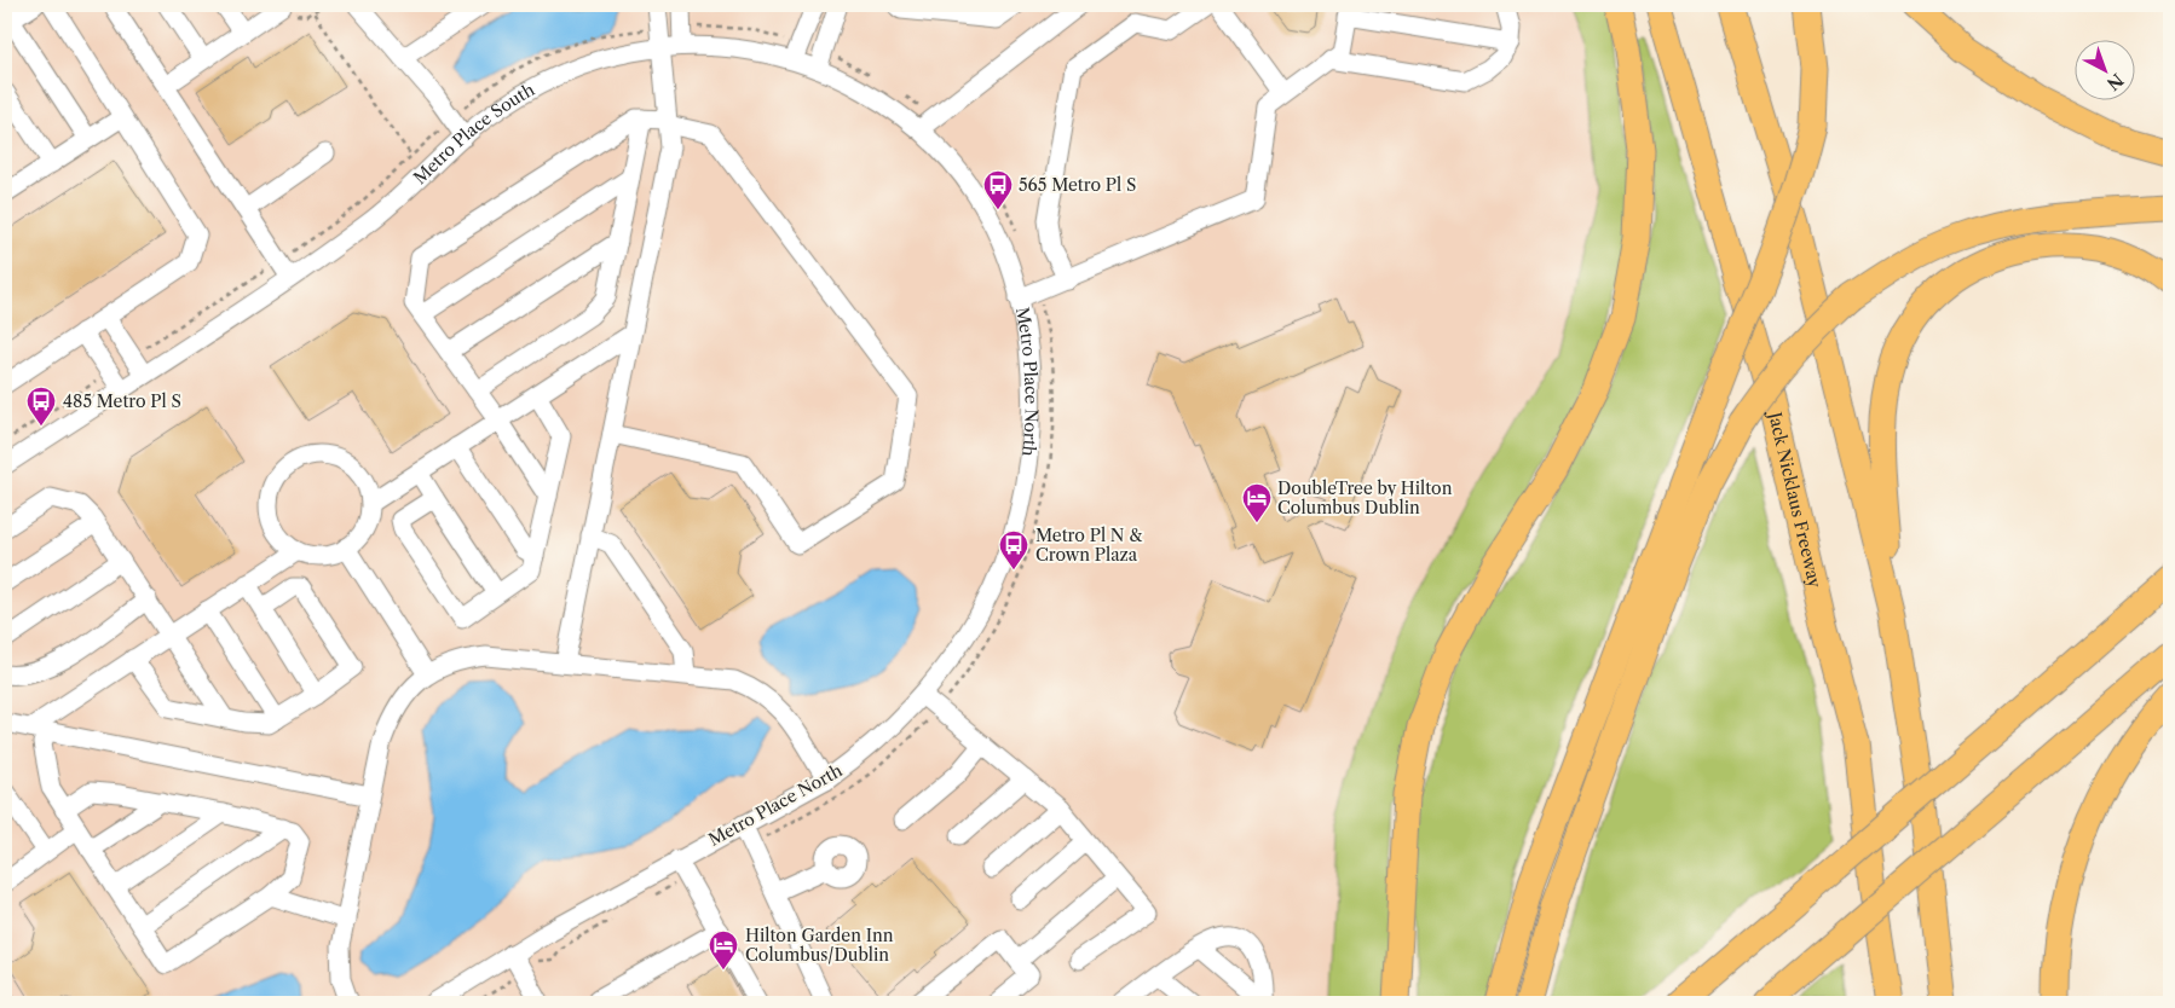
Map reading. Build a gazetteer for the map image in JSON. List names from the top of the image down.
{
  "streets": {
    "highway": ["Jack Nicklaus Freeway"],
    "street": ["Metro Place South", "Metro Place North"]
  },
  "crossings": [
    ["Metro Place South", "Metro Place North"]
  ],
  "places": {
    "bus stop": ["565 Metro Pl S", "485 Metro Pl S", "Metro Pl N & Crown Plaza"],
    "hotel": ["DoubleTree by Hilton Columbus Dublin", "Hilton Garden Inn Columbus/Dublin"]
  },
  "north": "bottom right"
}
